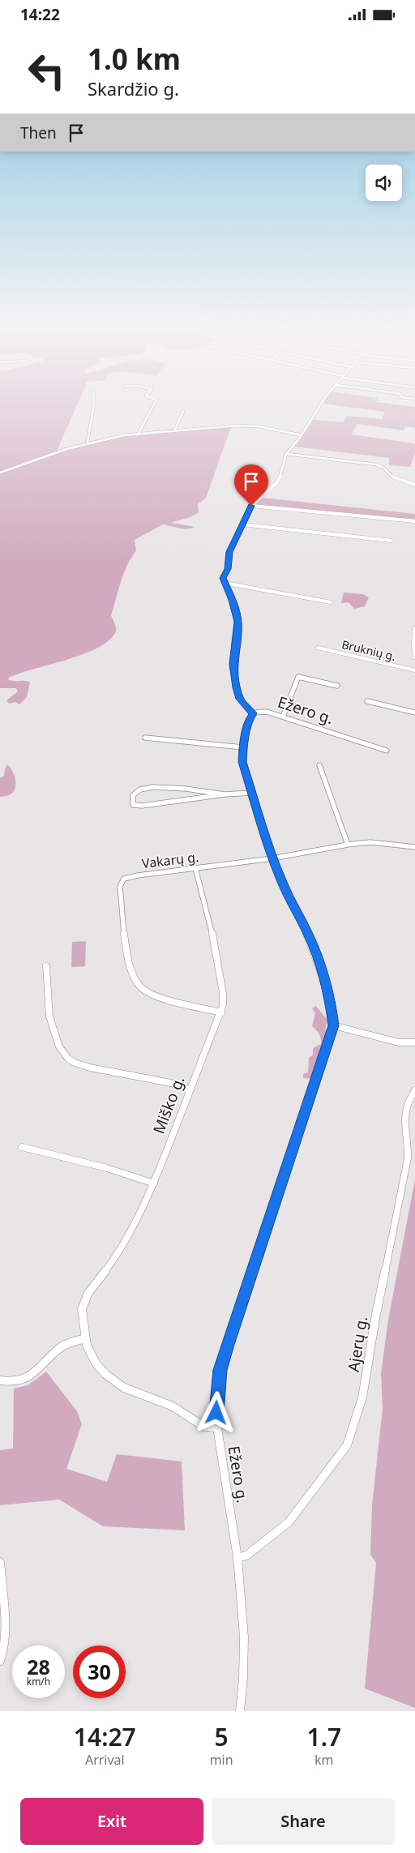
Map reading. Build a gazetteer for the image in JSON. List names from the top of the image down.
{
  "streets": {
    "street": [
      "Bruknių g.",
      "Ežero g.",
      "Vakarų g.",
      "Miško g.",
      "Ajerų g."
    ]
  },
  "crossings": [
    ["Ežero g.", "Vakarų g."],
    ["Ežero g.", "Miško g."],
    ["Ežero g.", "Ajerų g."],
    ["Vakarų g.", "Miško g."]
  ],
  "page": {
    "status": "14:22",
    "turn": ["1.0 km", "Skardžio g."],
    "then": "Then",
    "speed": "28 km/h",
    "limit": "30",
    "eta": [
      "14:27",
      "Arrival",
      "5",
      "min",
      "1.7",
      "km"
    ],
    "buttons": ["Exit", "Share"]
  }
}
